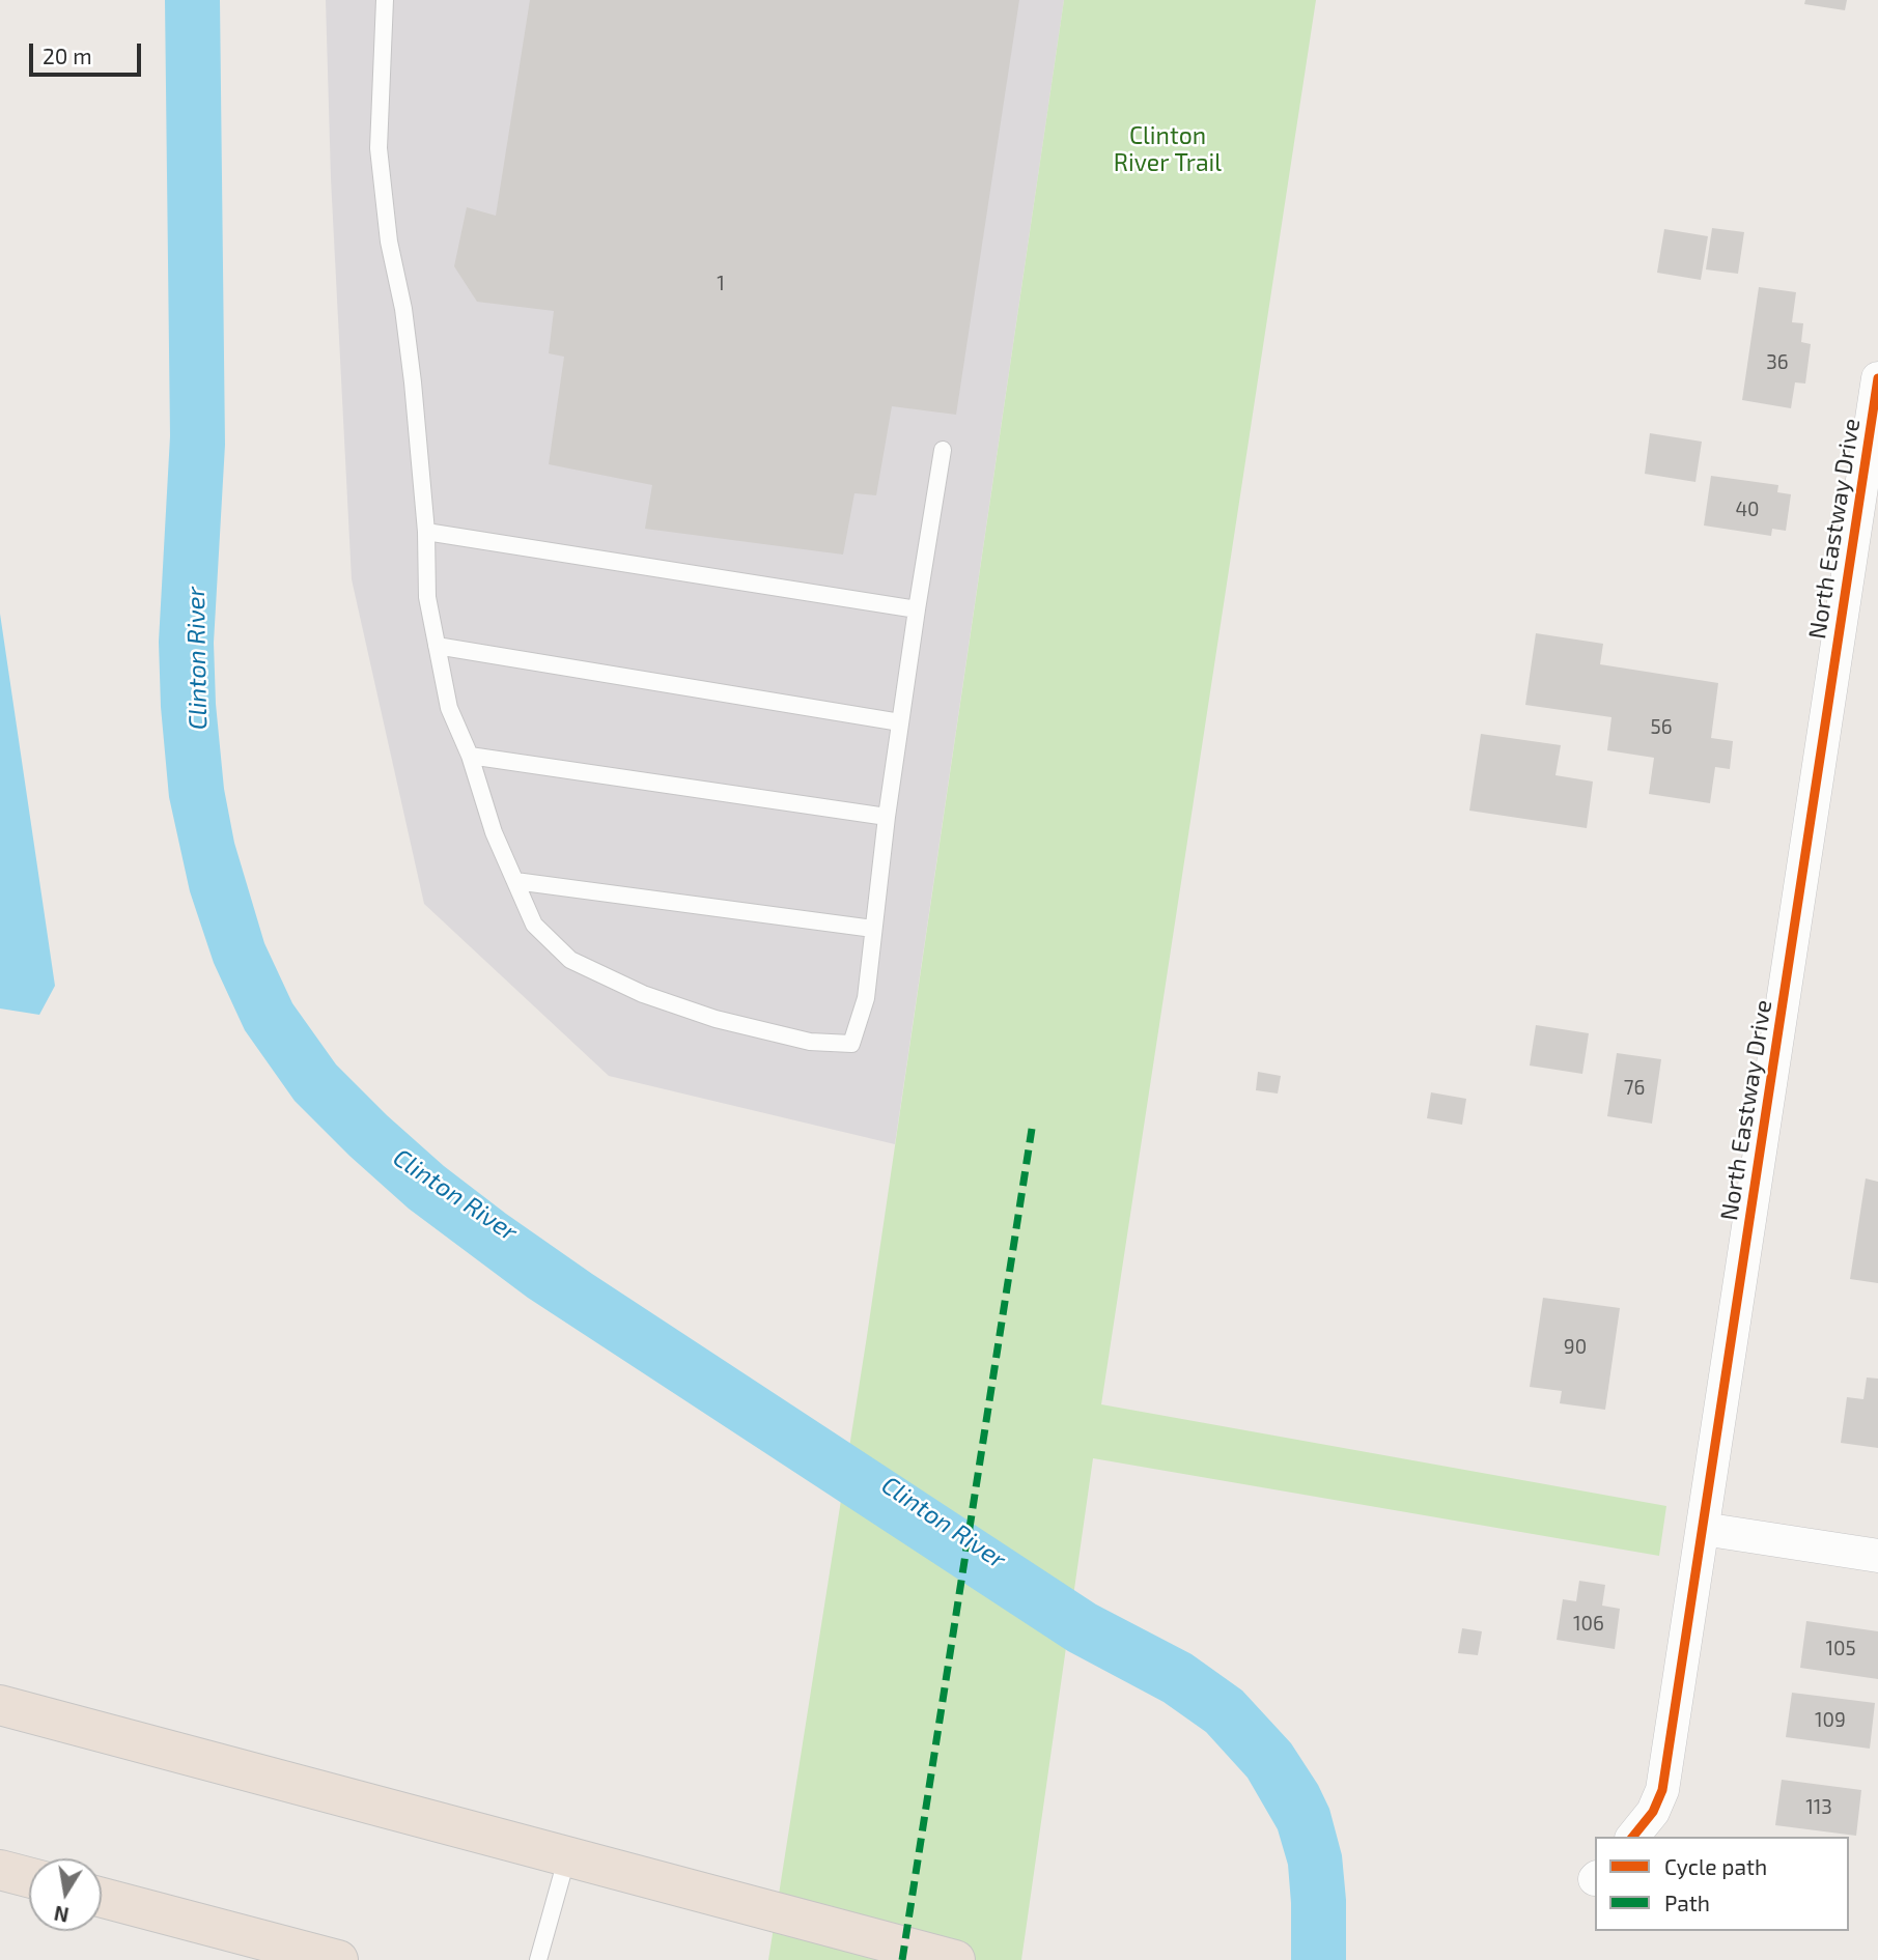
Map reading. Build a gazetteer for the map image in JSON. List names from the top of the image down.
{
  "streets": {
    "street": ["North Eastway Drive"]
  },
  "water": ["Clinton River"],
  "parks": ["Clinton River Trail"],
  "house_numbers": [
    "1",
    "36",
    "40",
    "56",
    "76",
    "90",
    "106",
    "105",
    "109",
    "113"
  ],
  "legend": ["Cycle path", "Path"],
  "scale_bar": "20 m",
  "north": "bottom"
}
